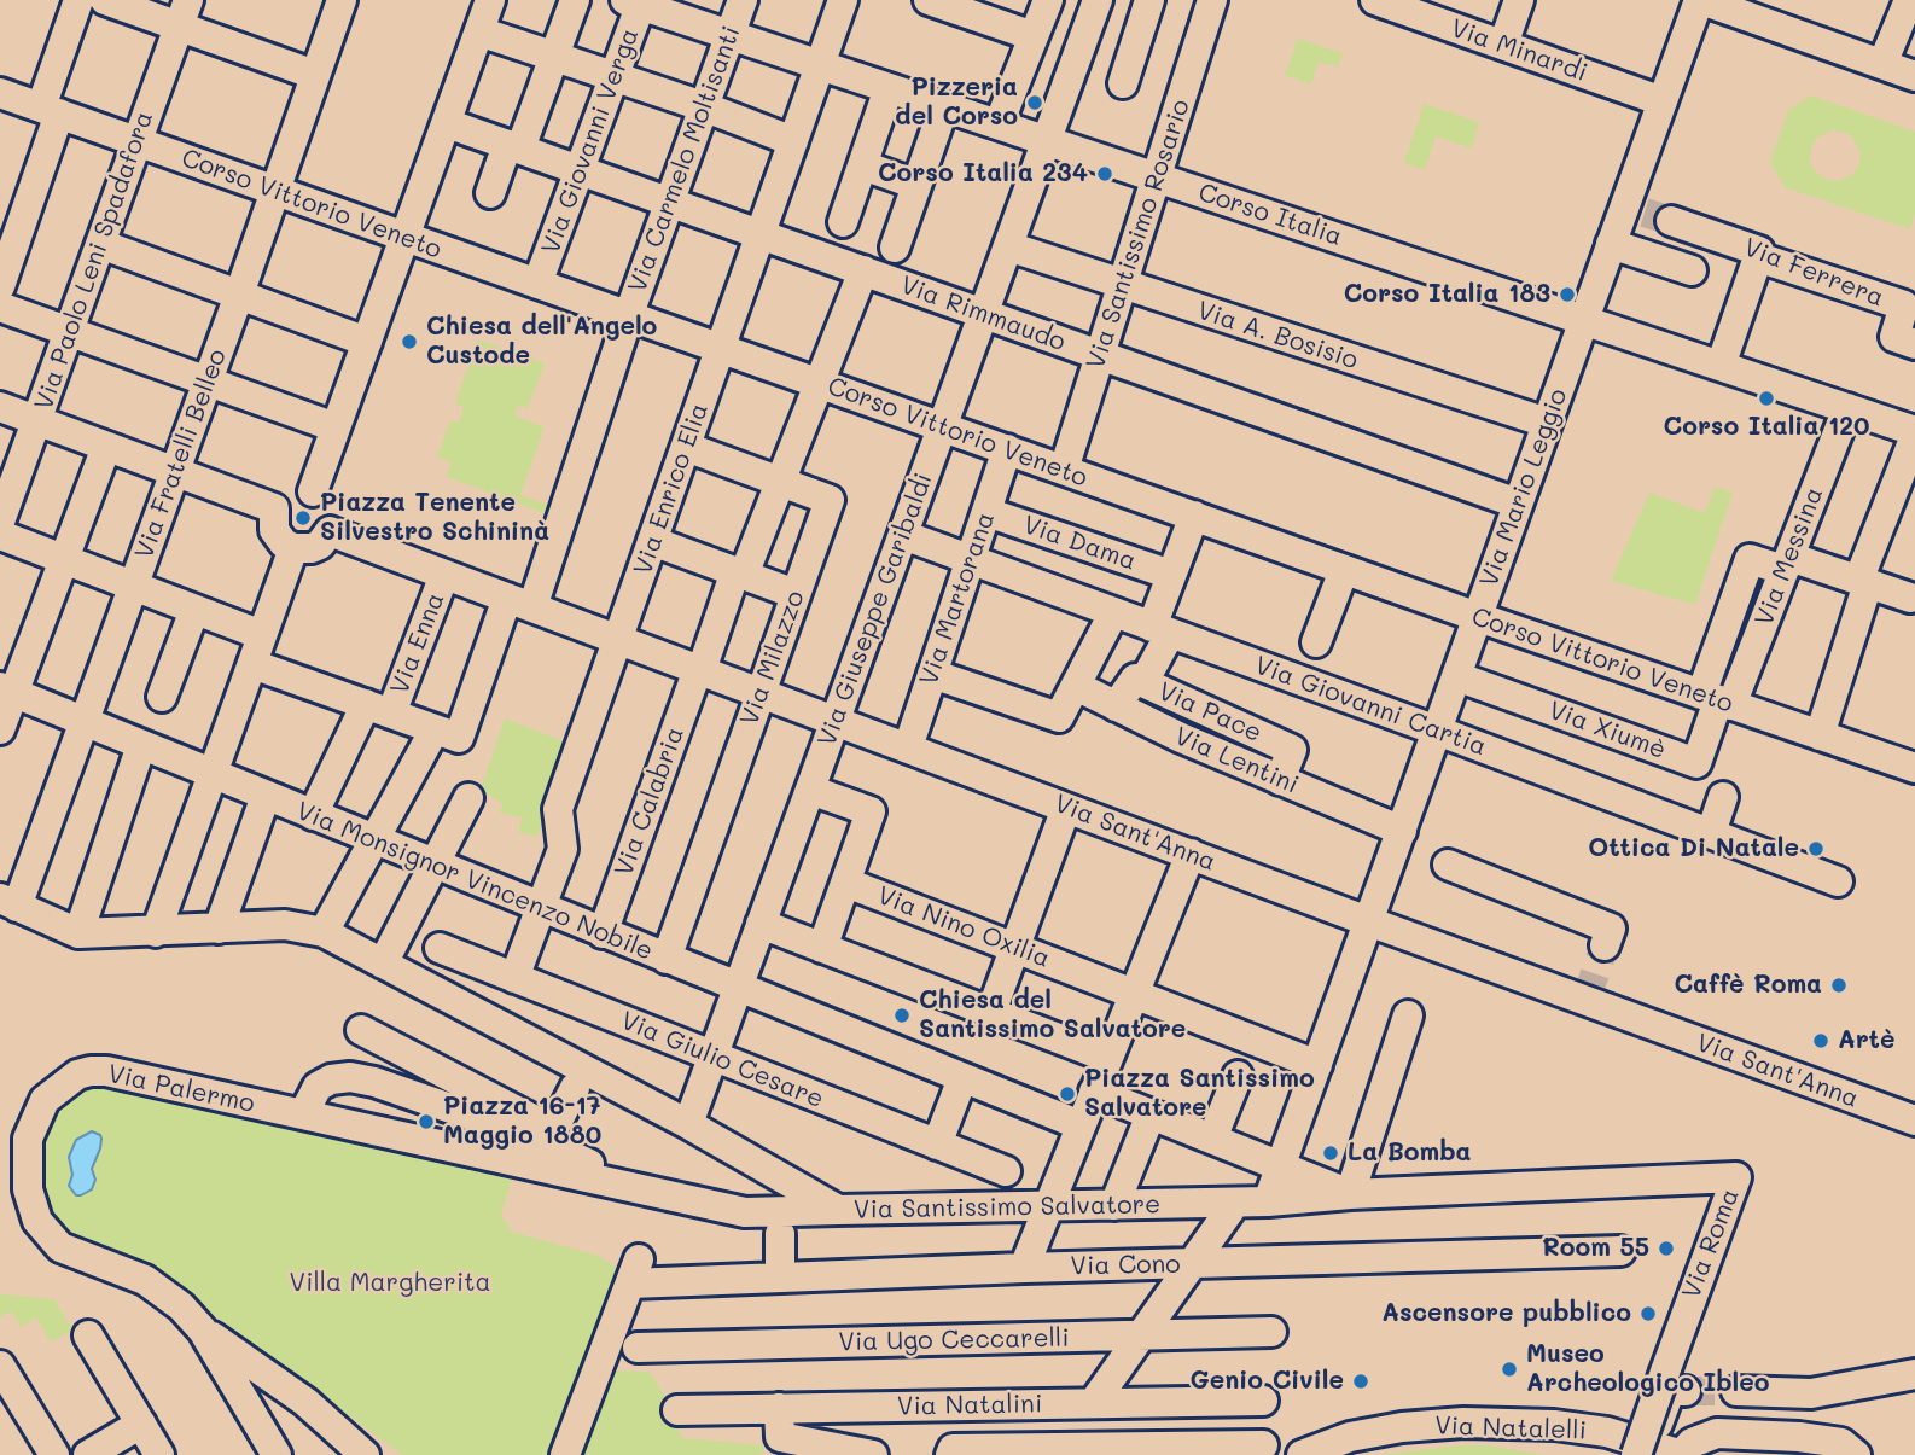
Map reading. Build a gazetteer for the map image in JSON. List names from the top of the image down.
{
  "streets": {
    "street": [
      "Via Minardi",
      "Via Giovanni Verga",
      "Via Carmelo Moltisanti",
      "Corso Vittorio Veneto",
      "Corso Italia",
      "Via Santissimo Rosario",
      "Via Paolo Leni Spadafora",
      "Via Ferrera",
      "Via Rimmaudo",
      "Via A. Bosisio",
      "Via Fratelli Belleo",
      "Via Mario Leggio",
      "Via Enrico Elia",
      "Via Dama",
      "Via Messina",
      "Via Martorana",
      "Via Giuseppe Garibaldi",
      "Via Enna",
      "Via Milazzo",
      "Via Giovanni Cartia",
      "Via Pace",
      "Via Xiumè",
      "Via Lentini",
      "Via Calabria",
      "Via Sant'Anna",
      "Via Monsignor Vincenzo Nobile",
      "Via Nino Oxilia",
      "Via Giulio Cesare",
      "Via Palermo",
      "Via Santissimo Salvatore",
      "Via Roma",
      "Via Cono",
      "Via Ugo Ceccarelli",
      "Via Natalini",
      "Via Natalelli"
    ]
  },
  "crossings": [
    ["Via Minardi", "Via Mario Leggio"],
    ["Via Giovanni Verga", "Corso Vittorio Veneto"],
    ["Via Giovanni Verga", "Corso Italia"],
    ["Via Giovanni Verga", "Via Rimmaudo"],
    ["Via Carmelo Moltisanti", "Corso Vittorio Veneto"],
    ["Via Carmelo Moltisanti", "Corso Italia"],
    ["Via Carmelo Moltisanti", "Via Rimmaudo"],
    ["Via Carmelo Moltisanti", "Via Sant'Anna"],
    ["Corso Vittorio Veneto", "Via Santissimo Rosario"],
    ["Corso Vittorio Veneto", "Via Paolo Leni Spadafora"],
    ["Corso Vittorio Veneto", "Via Fratelli Belleo"],
    ["Corso Vittorio Veneto", "Via Mario Leggio"],
    ["Corso Vittorio Veneto", "Via Enrico Elia"],
    ["Corso Vittorio Veneto", "Via Messina"],
    ["Corso Vittorio Veneto", "Via Martorana"],
    ["Corso Vittorio Veneto", "Via Giuseppe Garibaldi"],
    ["Corso Vittorio Veneto", "Via Pace"],
    ["Corso Vittorio Veneto", "Via Xiumè"],
    ["Corso Vittorio Veneto", "Via Calabria"],
    ["Corso Italia", "Via Santissimo Rosario"],
    ["Corso Italia", "Via Mario Leggio"],
    ["Corso Italia", "Via Enrico Elia"],
    ["Corso Italia", "Via Messina"],
    ["Corso Italia", "Via Giuseppe Garibaldi"],
    ["Via Santissimo Rosario", "Via Rimmaudo"],
    ["Via Santissimo Rosario", "Via A. Bosisio"],
    ["Via Ferrera", "Via Mario Leggio"],
    ["Via Rimmaudo", "Via Mario Leggio"],
    ["Via Rimmaudo", "Via Enrico Elia"],
    ["Via Rimmaudo", "Via Giuseppe Garibaldi"],
    ["Via Rimmaudo", "Via Calabria"],
    ["Via A. Bosisio", "Via Mario Leggio"],
    ["Via A. Bosisio", "Via Giuseppe Garibaldi"],
    ["Via Fratelli Belleo", "Via Monsignor Vincenzo Nobile"],
    ["Via Fratelli Belleo", "Via Santissimo Salvatore"],
    ["Via Mario Leggio", "Via Giovanni Cartia"],
    ["Via Mario Leggio", "Via Xiumè"],
    ["Via Mario Leggio", "Via Lentini"],
    ["Via Mario Leggio", "Via Sant'Anna"],
    ["Via Mario Leggio", "Via Nino Oxilia"],
    ["Via Mario Leggio", "Via Santissimo Salvatore"],
    ["Via Enrico Elia", "Via Milazzo"],
    ["Via Enrico Elia", "Via Sant'Anna"],
    ["Via Enrico Elia", "Via Monsignor Vincenzo Nobile"],
    ["Via Enrico Elia", "Via Giulio Cesare"],
    ["Via Dama", "Via Martorana"],
    ["Via Dama", "Via Pace"],
    ["Via Messina", "Via Xiumè"],
    ["Via Martorana", "Via Giovanni Cartia"],
    ["Via Martorana", "Via Sant'Anna"],
    ["Via Giuseppe Garibaldi", "Via Giovanni Cartia"],
    ["Via Giuseppe Garibaldi", "Via Sant'Anna"],
    ["Via Giuseppe Garibaldi", "Via Monsignor Vincenzo Nobile"],
    ["Via Giuseppe Garibaldi", "Via Giulio Cesare"],
    ["Via Giuseppe Garibaldi", "Via Santissimo Salvatore"],
    ["Via Enna", "Via Sant'Anna"],
    ["Via Enna", "Via Monsignor Vincenzo Nobile"],
    ["Via Milazzo", "Via Calabria"],
    ["Via Milazzo", "Via Sant'Anna"],
    ["Via Milazzo", "Via Monsignor Vincenzo Nobile"],
    ["Via Giovanni Cartia", "Via Pace"],
    ["Via Pace", "Via Lentini"],
    ["Via Calabria", "Via Sant'Anna"],
    ["Via Calabria", "Via Monsignor Vincenzo Nobile"],
    ["Via Santissimo Salvatore", "Via Roma"],
    ["Via Roma", "Via Natalelli"]
  ],
  "parks": ["Villa Margherita"],
  "places": [
    "Pizzeria del Corso",
    "Corso Italia 234",
    "Corso Italia 183",
    "Chiesa dell'Angelo Custode",
    "Corso Italia 120",
    "Piazza Tenente Silvestro Schininà",
    "Ottica Di Natale",
    "Caffè Roma",
    "Chiesa del Santissimo Salvatore",
    "Artè",
    "Piazza Santissimo Salvatore",
    "Piazza 16-17 Maggio 1880",
    "La Bomba",
    "Room 55",
    "Ascensore pubblico",
    "Museo Archeologico Ibleo",
    "Genio Civile"
  ]
}
